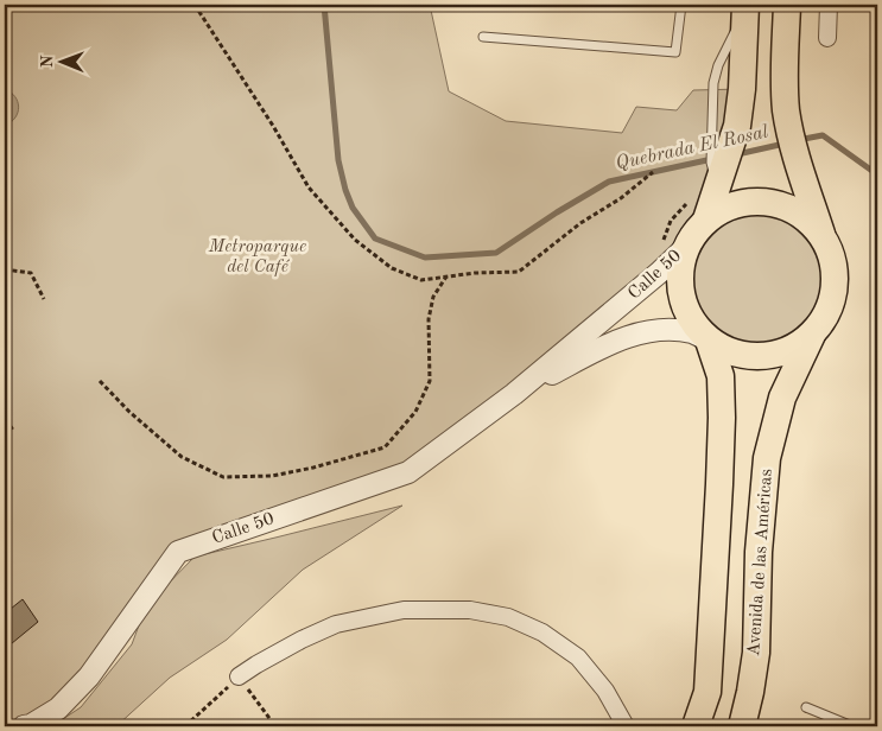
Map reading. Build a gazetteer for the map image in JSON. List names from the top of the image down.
{
  "streets": {
    "main road": ["Avenida de las Américas"],
    "street": ["Calle 50"]
  },
  "crossings": [
    ["Calle 50", "Avenida de las Américas"]
  ],
  "water": ["Quebrada El Rosal"],
  "parks": ["Metroparque del Café"],
  "north": "left"
}
